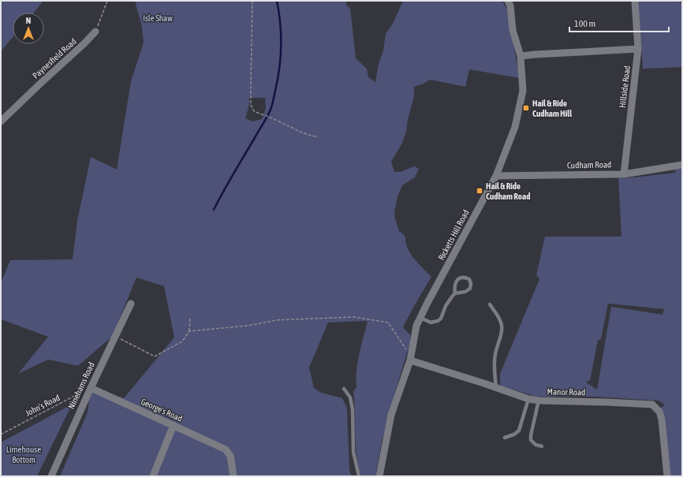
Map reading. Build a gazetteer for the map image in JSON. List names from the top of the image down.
{
  "streets": {
    "street": [
      "Paynesfield Road",
      "Hillside Road",
      "Cudham Road",
      "Ricketts Hill Road",
      "Ninehams Road",
      "Manor Road",
      "George's Road"
    ],
    "path": ["John's Road"]
  },
  "crossings": [
    ["Hillside Road", "Cudham Road"],
    ["Cudham Road", "Ricketts Hill Road"],
    ["Ricketts Hill Road", "Manor Road"],
    ["Ninehams Road", "John's Road"],
    ["Ninehams Road", "George's Road"],
    ["John's Road", "George's Road"]
  ],
  "parks": ["Isle Shaw", "Limehouse Bottom"],
  "places": {
    "transit": ["Hail & Ride Cudham Hill", "Hail & Ride Cudham Road"]
  },
  "scale_bar": "100 m",
  "north": "top"
}
